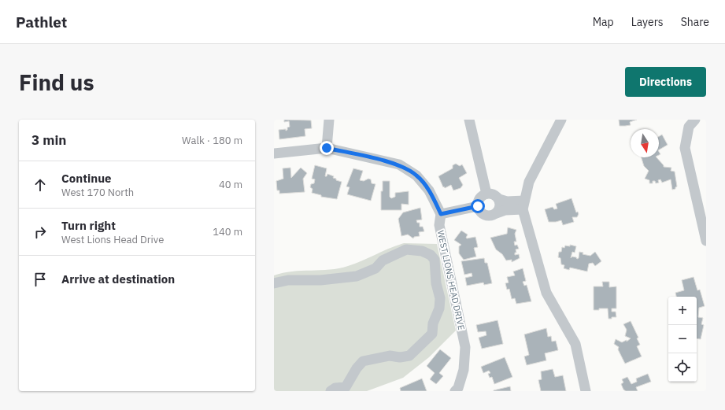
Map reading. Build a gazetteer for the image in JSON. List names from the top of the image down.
{
  "streets": {
    "street": ["WEST LIONS HEAD DRIVE"]
  },
  "north": "bottom",
  "page": {
    "header": "Pathlet",
    "nav": ["Map", "Layers", "Share"],
    "buttons": "Directions",
    "title": "Find us",
    "heading": ["3 min", "Walk · 180 m"],
    "list": [
      ["Continue", "West 170 North", "40 m"],
      ["Turn right", "West Lions Head Drive", "140 m"],
      "Arrive at destination"
    ],
    "map_buttons": ["+", "−"]
  }
}
